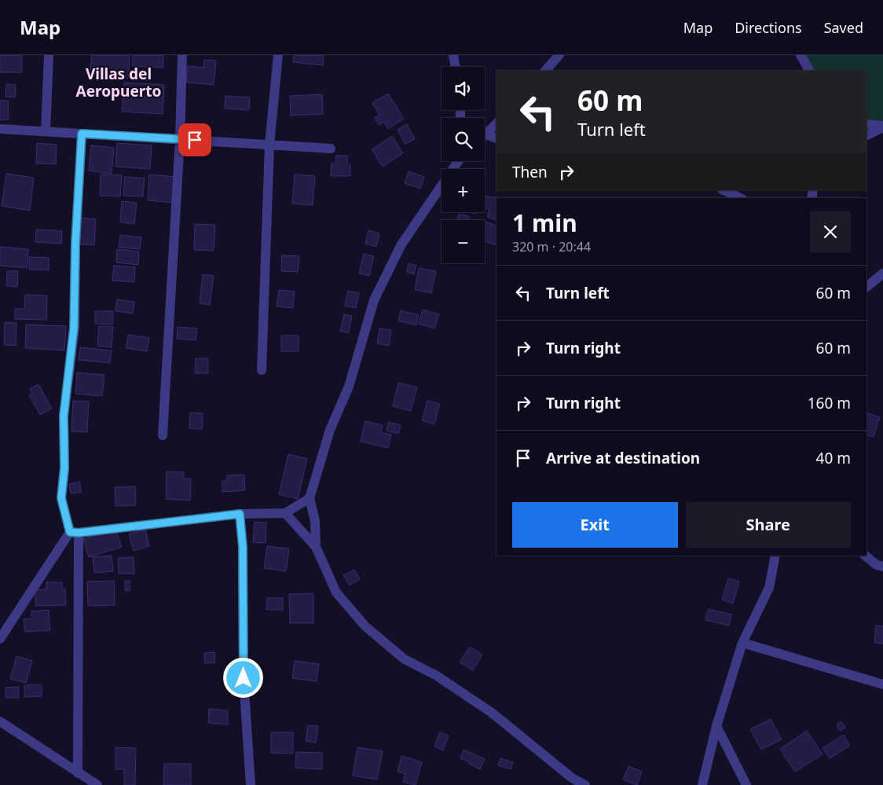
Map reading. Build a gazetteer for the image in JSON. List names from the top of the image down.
{
  "districts": ["Villas del Aeropuerto"],
  "page": {
    "header": "Map",
    "nav": ["Map", "Directions", "Saved"],
    "map_buttons": ["+", "−"],
    "turn": ["60 m", "Turn left"],
    "then": "Then",
    "heading": ["1 min", "320 m · 20:44"],
    "list": [
      {
        "name": "Turn left",
        "value": "60 m"
      },
      {
        "name": "Turn right",
        "value": "60 m"
      },
      {
        "name": "Turn right",
        "value": "160 m"
      },
      {
        "name": "Arrive at destination",
        "value": "40 m"
      }
    ],
    "buttons": ["Exit", "Share"]
  }
}
